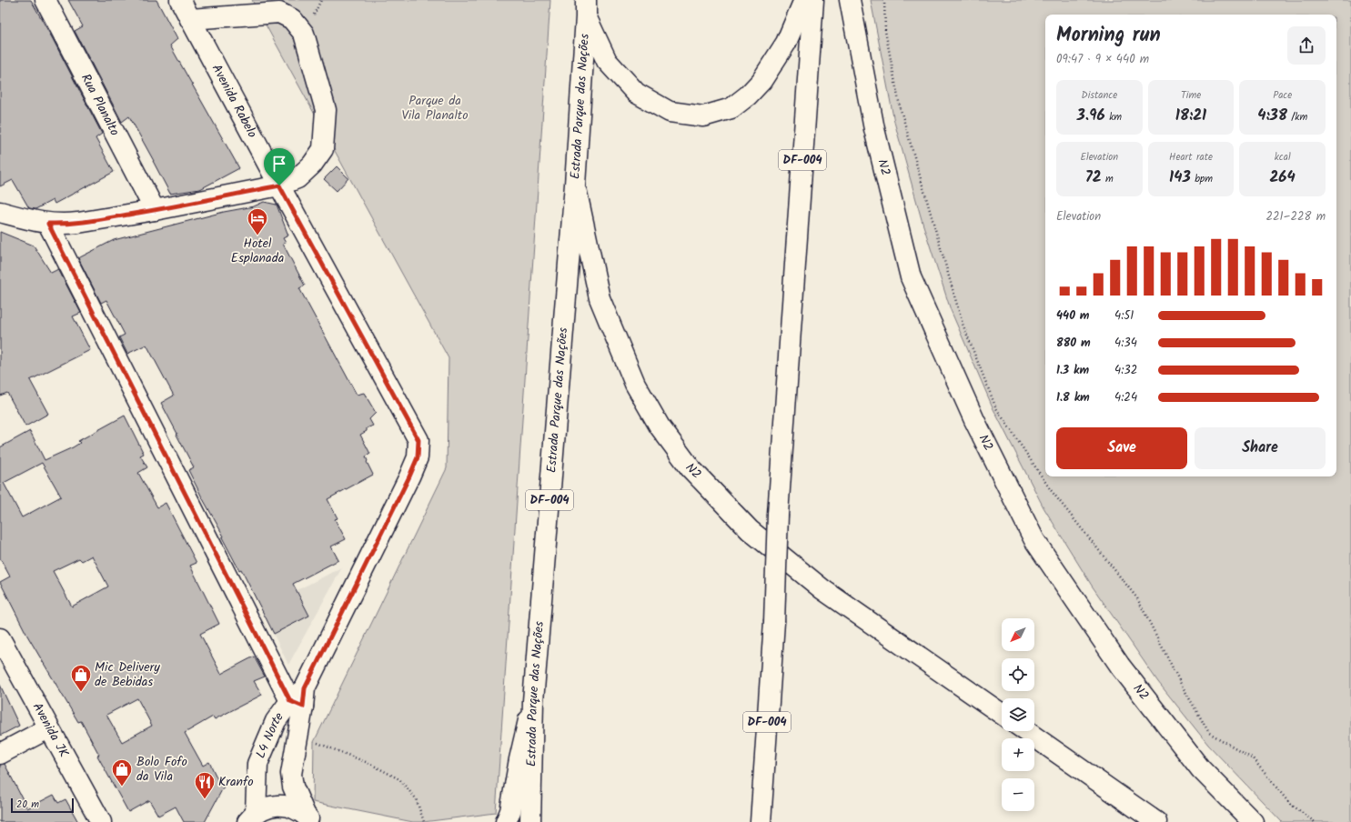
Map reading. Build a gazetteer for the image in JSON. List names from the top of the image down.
{
  "streets": {
    "main road": [
      "Avenida Rabelo",
      "Rua Planalto",
      "Estrada Parque das Nações",
      "DF-004",
      "N2",
      "Avenida JK",
      "L4 Norte"
    ]
  },
  "crossings": [
    ["Avenida Rabelo", "L4 Norte"],
    ["Estrada Parque das Nações", "N2"]
  ],
  "parks": ["Parque da Vila Planalto"],
  "places": {
    "hotel": ["Hotel Esplanada"],
    "shop": ["Mic Delivery de Bebidas", "Bolo Fofo da Vila"],
    "restaurant": ["Kranfo"]
  },
  "scale_bar": "20 m",
  "north": "bottom left",
  "page": {
    "heading": ["Morning run", "09:47 · 9 × 440 m"],
    "stats": [
      ["Distance", "3.96 km"],
      ["Time", "18:21"],
      ["Pace", "4:38 /km"],
      ["Elevation", "72 m"],
      ["Heart rate", "143 bpm"],
      ["kcal", "264"]
    ],
    "chart": ["Elevation", "221–228 m"],
    "list": [
      {
        "name": "440 m",
        "note": "4:51"
      },
      {
        "name": "880 m",
        "note": "4:34"
      },
      {
        "name": "1.3 km",
        "note": "4:32"
      },
      {
        "name": "1.8 km",
        "note": "4:24"
      }
    ],
    "buttons": ["Save", "Share"],
    "map_buttons": ["+", "−"],
    "scale": "20 m"
  }
}
